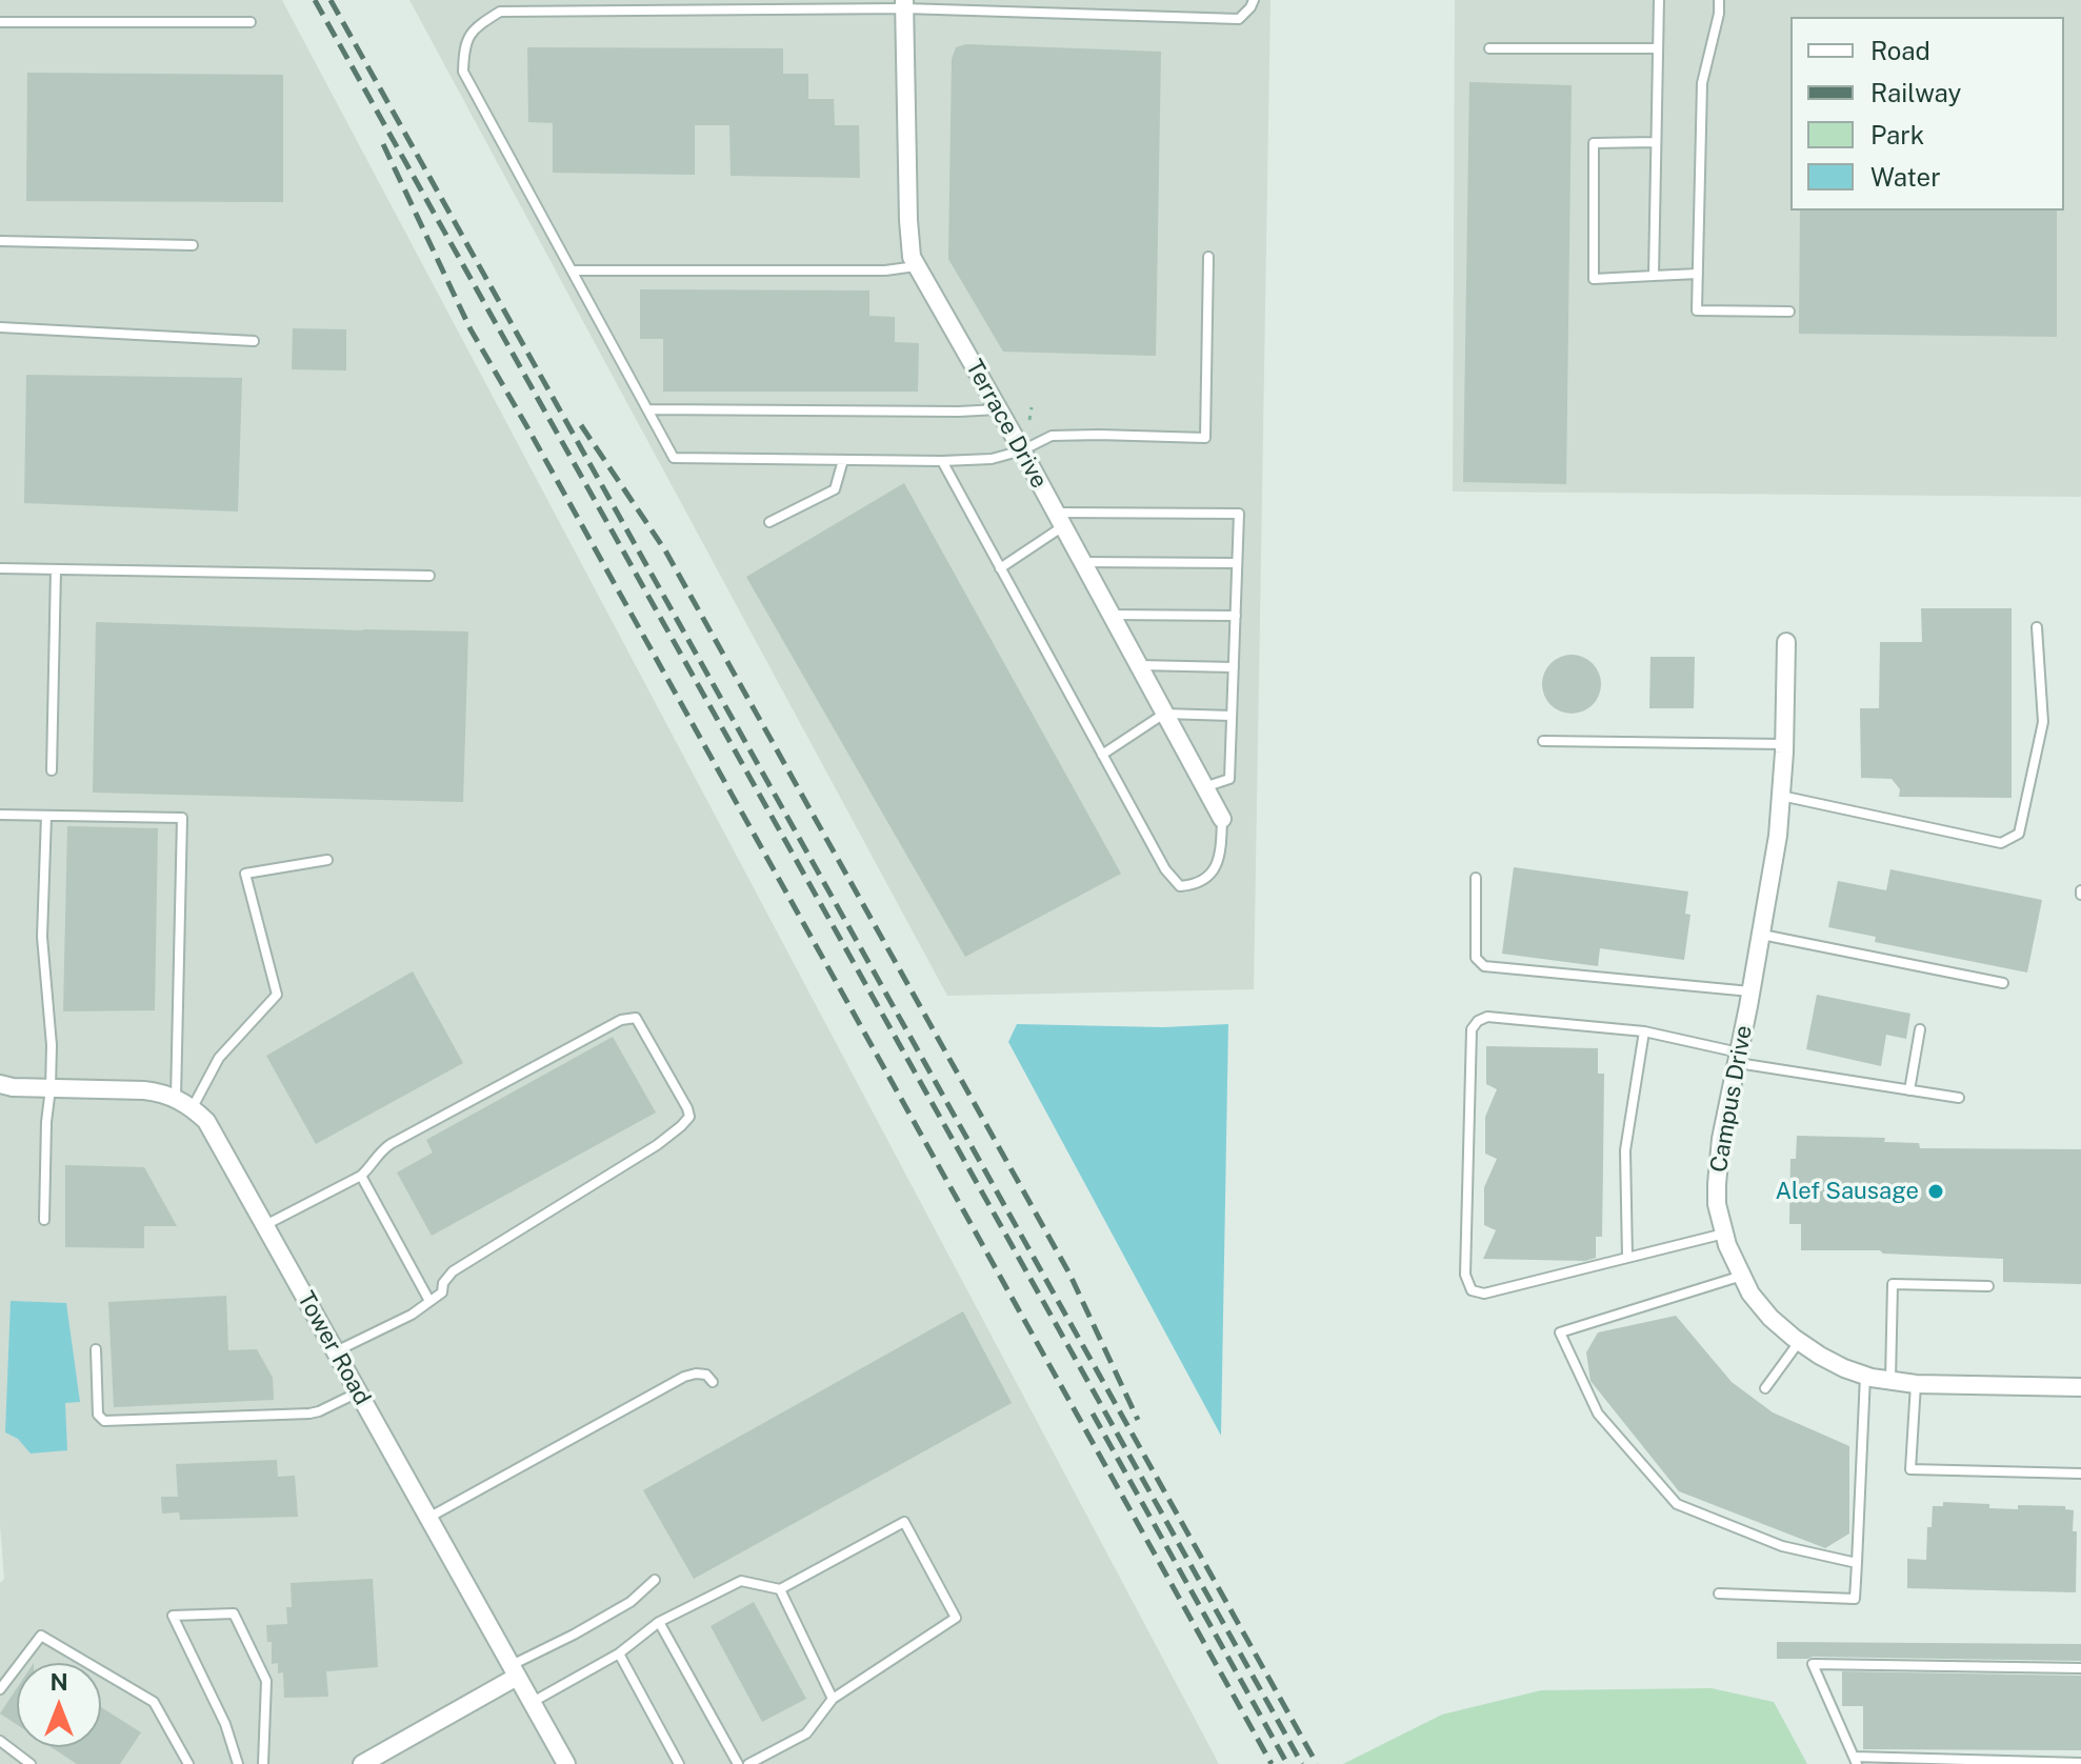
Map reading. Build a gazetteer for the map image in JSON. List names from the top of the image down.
{
  "streets": {
    "street": ["Terrace Drive", "Campus Drive", "Tower Road"]
  },
  "places": ["Alef Sausage"],
  "legend": [
    "Road",
    "Railway",
    "Park",
    "Water"
  ],
  "north": "top"
}
